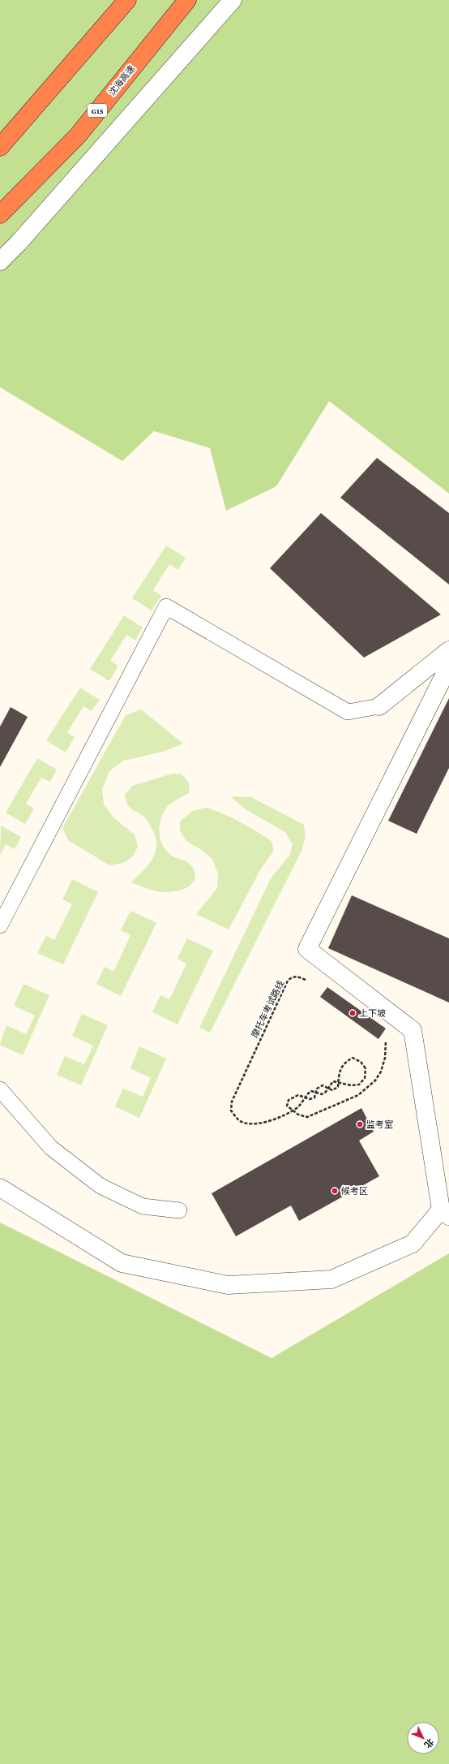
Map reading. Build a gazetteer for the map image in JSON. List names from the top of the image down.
{
  "streets": {
    "highway": ["沈海高速", "G15"],
    "path": ["摩托车考试路线"]
  },
  "places": ["上下坡", "监考室", "候考区"],
  "north": "bottom right"
}
